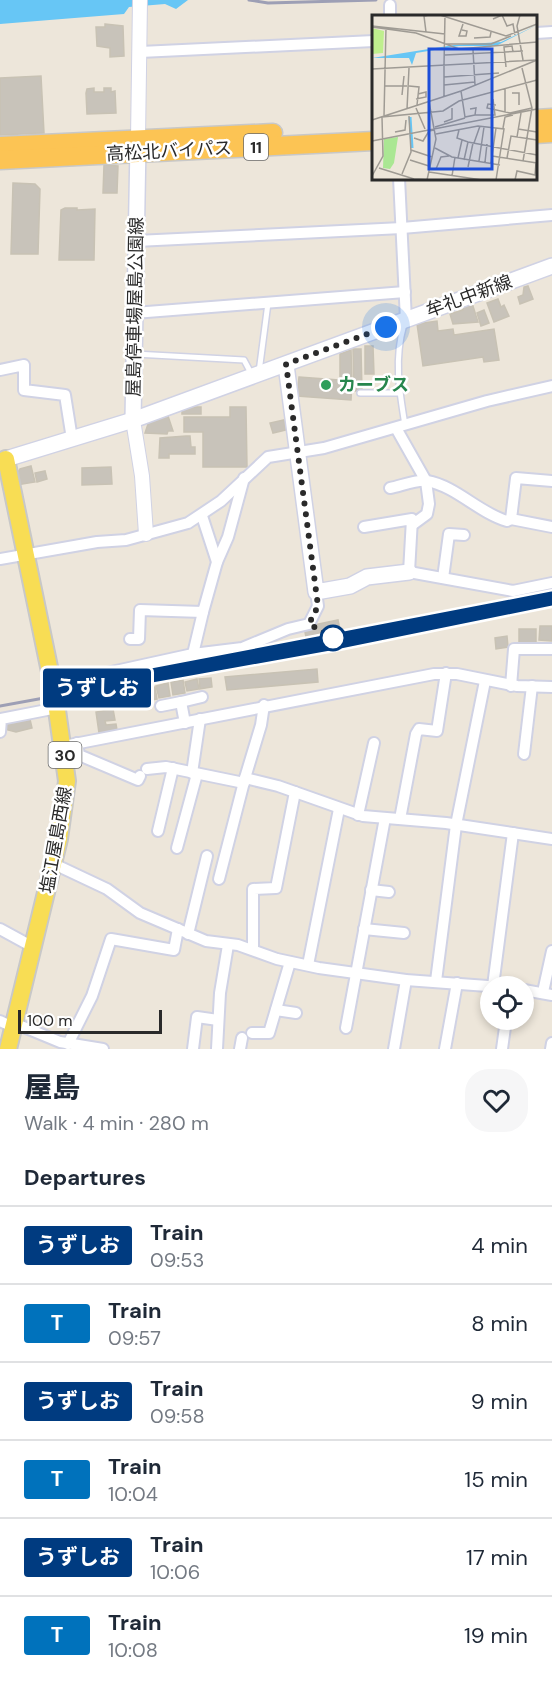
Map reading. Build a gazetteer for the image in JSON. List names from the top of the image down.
{
  "streets": {
    "highway": ["11", "高松北バイパス"],
    "main road": [
      "牟礼中新線",
      "屋島停車場屋島公園線",
      "30",
      "塩江屋島西線"
    ]
  },
  "crossings": [
    ["高松北バイパス", "屋島停車場屋島公園線"],
    ["牟礼中新線", "屋島停車場屋島公園線"]
  ],
  "places": ["カーブス"],
  "scale_bar": "100 m",
  "page": {
    "on_map": "うずしお",
    "scale": "100 m",
    "heading": [
      ["屋島", "Walk · 4 min · 280 m"],
      "Departures"
    ],
    "list": [
      {
        "mark": "うずしお",
        "name": "Train",
        "note": "09:53",
        "value": "4 min"
      },
      {
        "mark": "T",
        "name": "Train",
        "note": "09:57",
        "value": "8 min"
      },
      {
        "mark": "うずしお",
        "name": "Train",
        "note": "09:58",
        "value": "9 min"
      },
      {
        "mark": "T",
        "name": "Train",
        "note": "10:04",
        "value": "15 min"
      },
      {
        "mark": "うずしお",
        "name": "Train",
        "note": "10:06",
        "value": "17 min"
      },
      {
        "mark": "T",
        "name": "Train",
        "note": "10:08",
        "value": "19 min"
      }
    ]
  }
}
